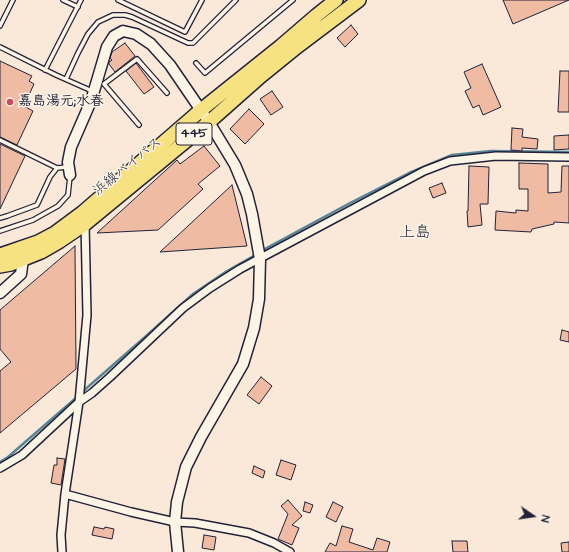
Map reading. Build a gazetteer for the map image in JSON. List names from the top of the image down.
{
  "streets": {
    "highway": ["445", "浜線バイパス"]
  },
  "districts": ["上島"],
  "places": ["嘉島湯元;水春"],
  "north": "right"
}
